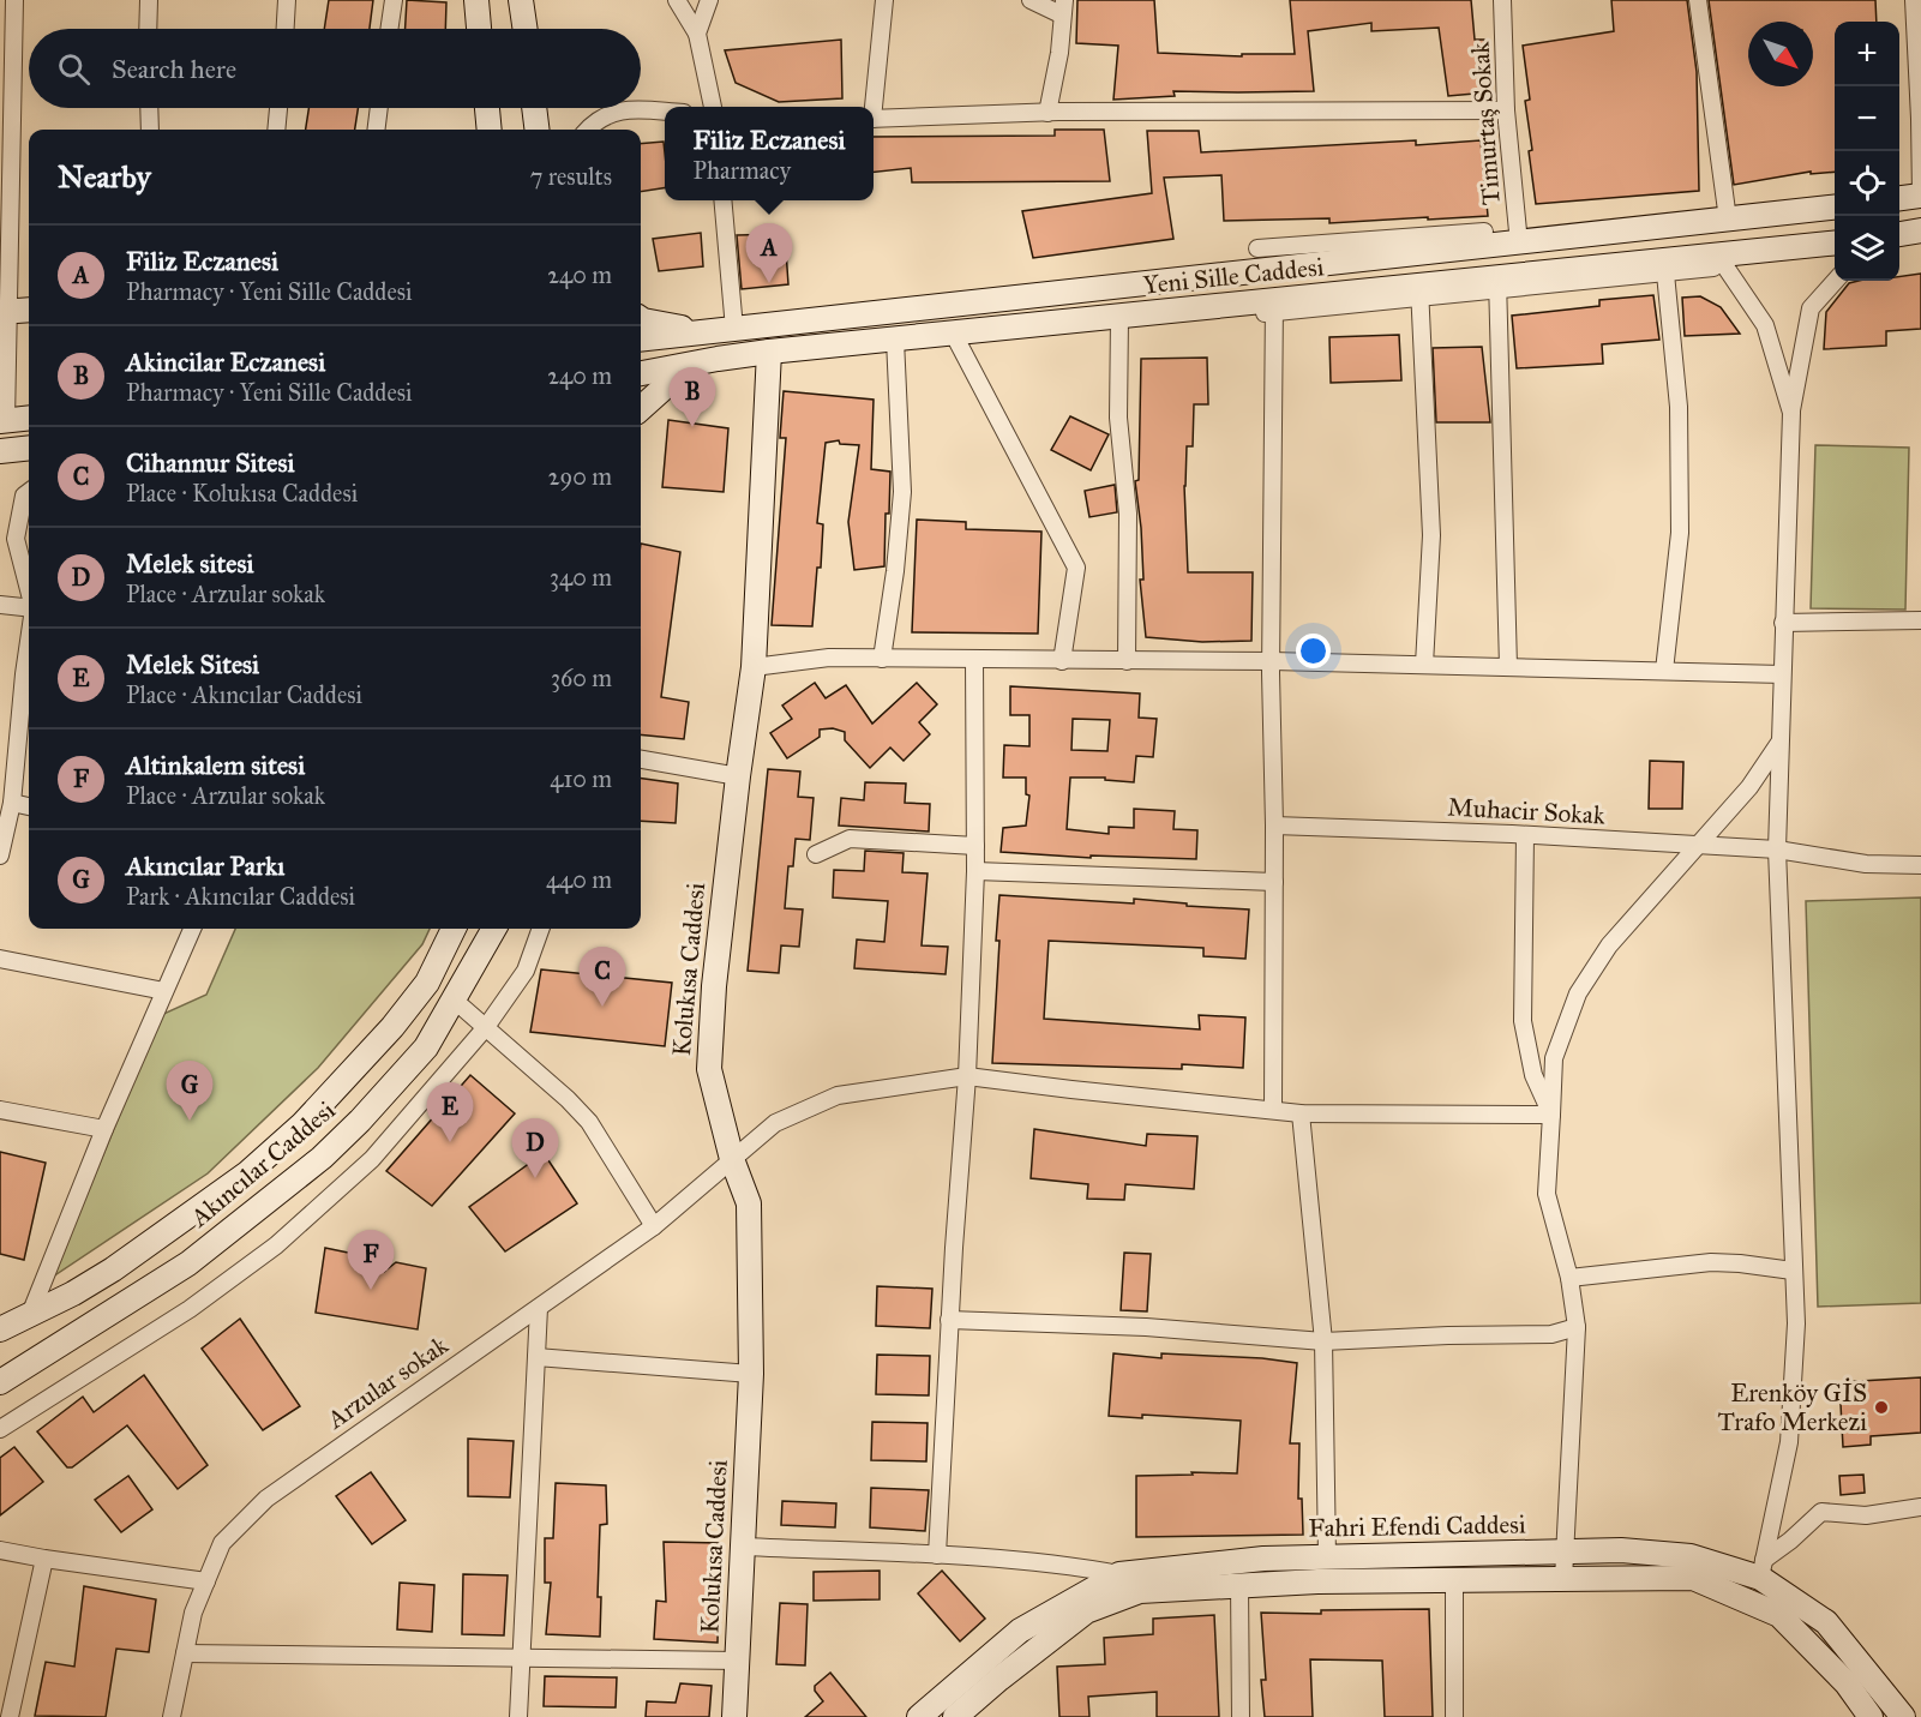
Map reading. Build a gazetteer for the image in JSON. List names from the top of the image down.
{
  "streets": {
    "main road": [
      "Yeni Sille Caddesi",
      "Kolukısa Caddesi",
      "Akıncılar Caddesi",
      "Fahri Efendi Caddesi"
    ],
    "street": ["Timurtaş Sokak", "Muhacir Sokak", "Arzular sokak"]
  },
  "crossings": [
    ["Timurtaş Sokak", "Yeni Sille Caddesi"],
    ["Yeni Sille Caddesi", "Kolukısa Caddesi"],
    ["Kolukısa Caddesi", "Arzular sokak"]
  ],
  "places": ["Erenköy GİS Trafo Merkezi"],
  "north": "bottom right",
  "page": {
    "map_buttons": ["+", "−"],
    "search": "Search here",
    "popup": ["Filiz Eczanesi", "Pharmacy"],
    "heading": ["Nearby", "7 results"],
    "pins": [
      "A",
      "B",
      "C",
      "G",
      "E",
      "D",
      "F"
    ],
    "list": [
      {
        "mark": "A",
        "name": "Filiz Eczanesi",
        "note": "Pharmacy · Yeni Sille Caddesi",
        "value": "240 m"
      },
      {
        "mark": "B",
        "name": "Akincilar Eczanesi",
        "note": "Pharmacy · Yeni Sille Caddesi",
        "value": "240 m"
      },
      {
        "mark": "C",
        "name": "Cihannur Sitesi",
        "note": "Place · Kolukısa Caddesi",
        "value": "290 m"
      },
      {
        "mark": "D",
        "name": "Melek sitesi",
        "note": "Place · Arzular sokak",
        "value": "340 m"
      },
      {
        "mark": "E",
        "name": "Melek Sitesi",
        "note": "Place · Akıncılar Caddesi",
        "value": "360 m"
      },
      {
        "mark": "F",
        "name": "Altinkalem sitesi",
        "note": "Place · Arzular sokak",
        "value": "410 m"
      },
      {
        "mark": "G",
        "name": "Akıncılar Parkı",
        "note": "Park · Akıncılar Caddesi",
        "value": "440 m"
      }
    ]
  }
}
